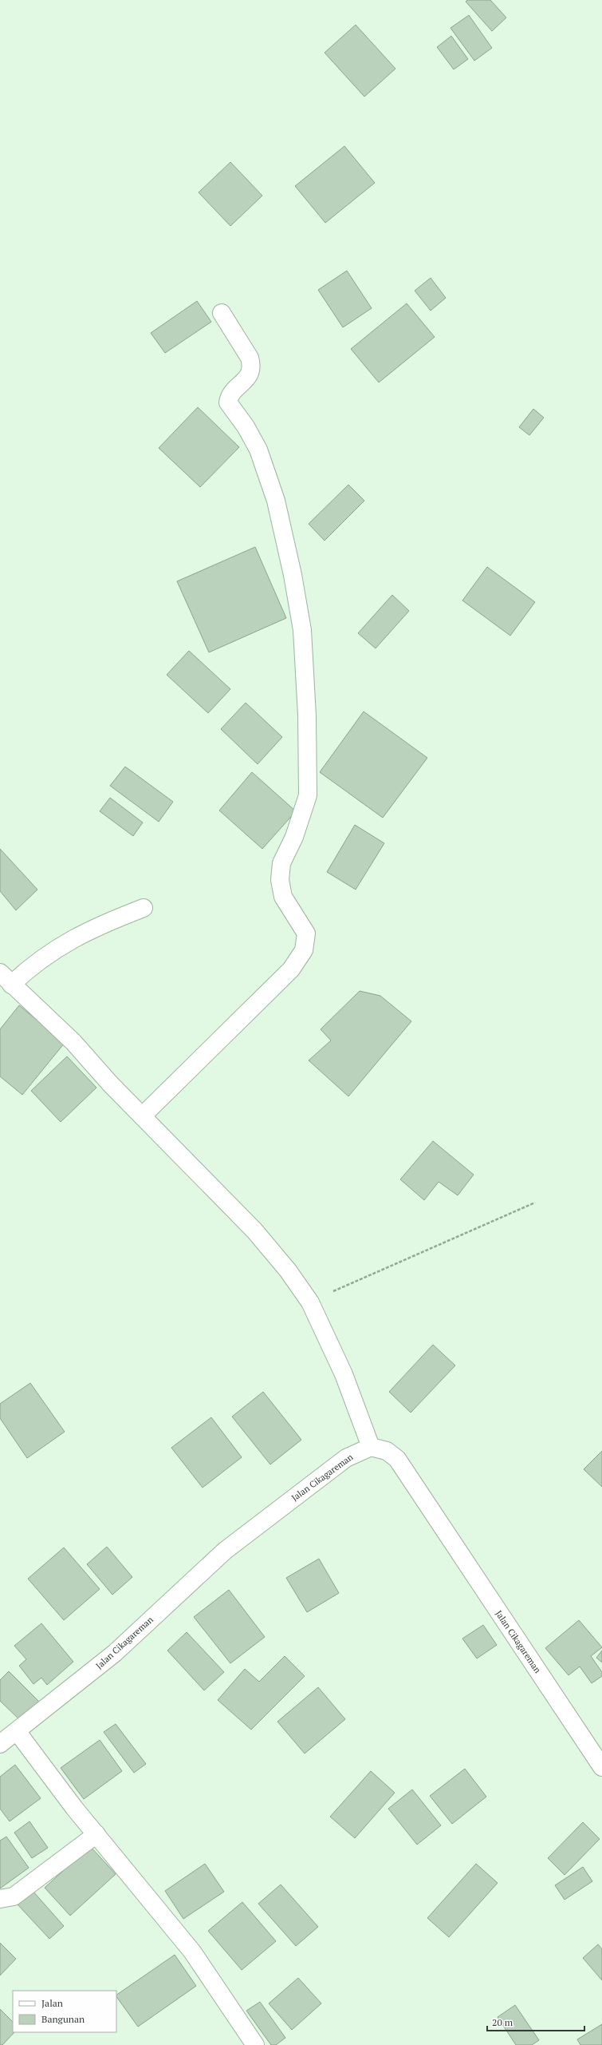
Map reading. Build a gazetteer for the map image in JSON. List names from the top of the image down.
{
  "streets": {
    "street": ["Jalan Cikagareman"]
  },
  "legend": ["Jalan", "Bangunan"],
  "scale_bar": "20 m"
}
